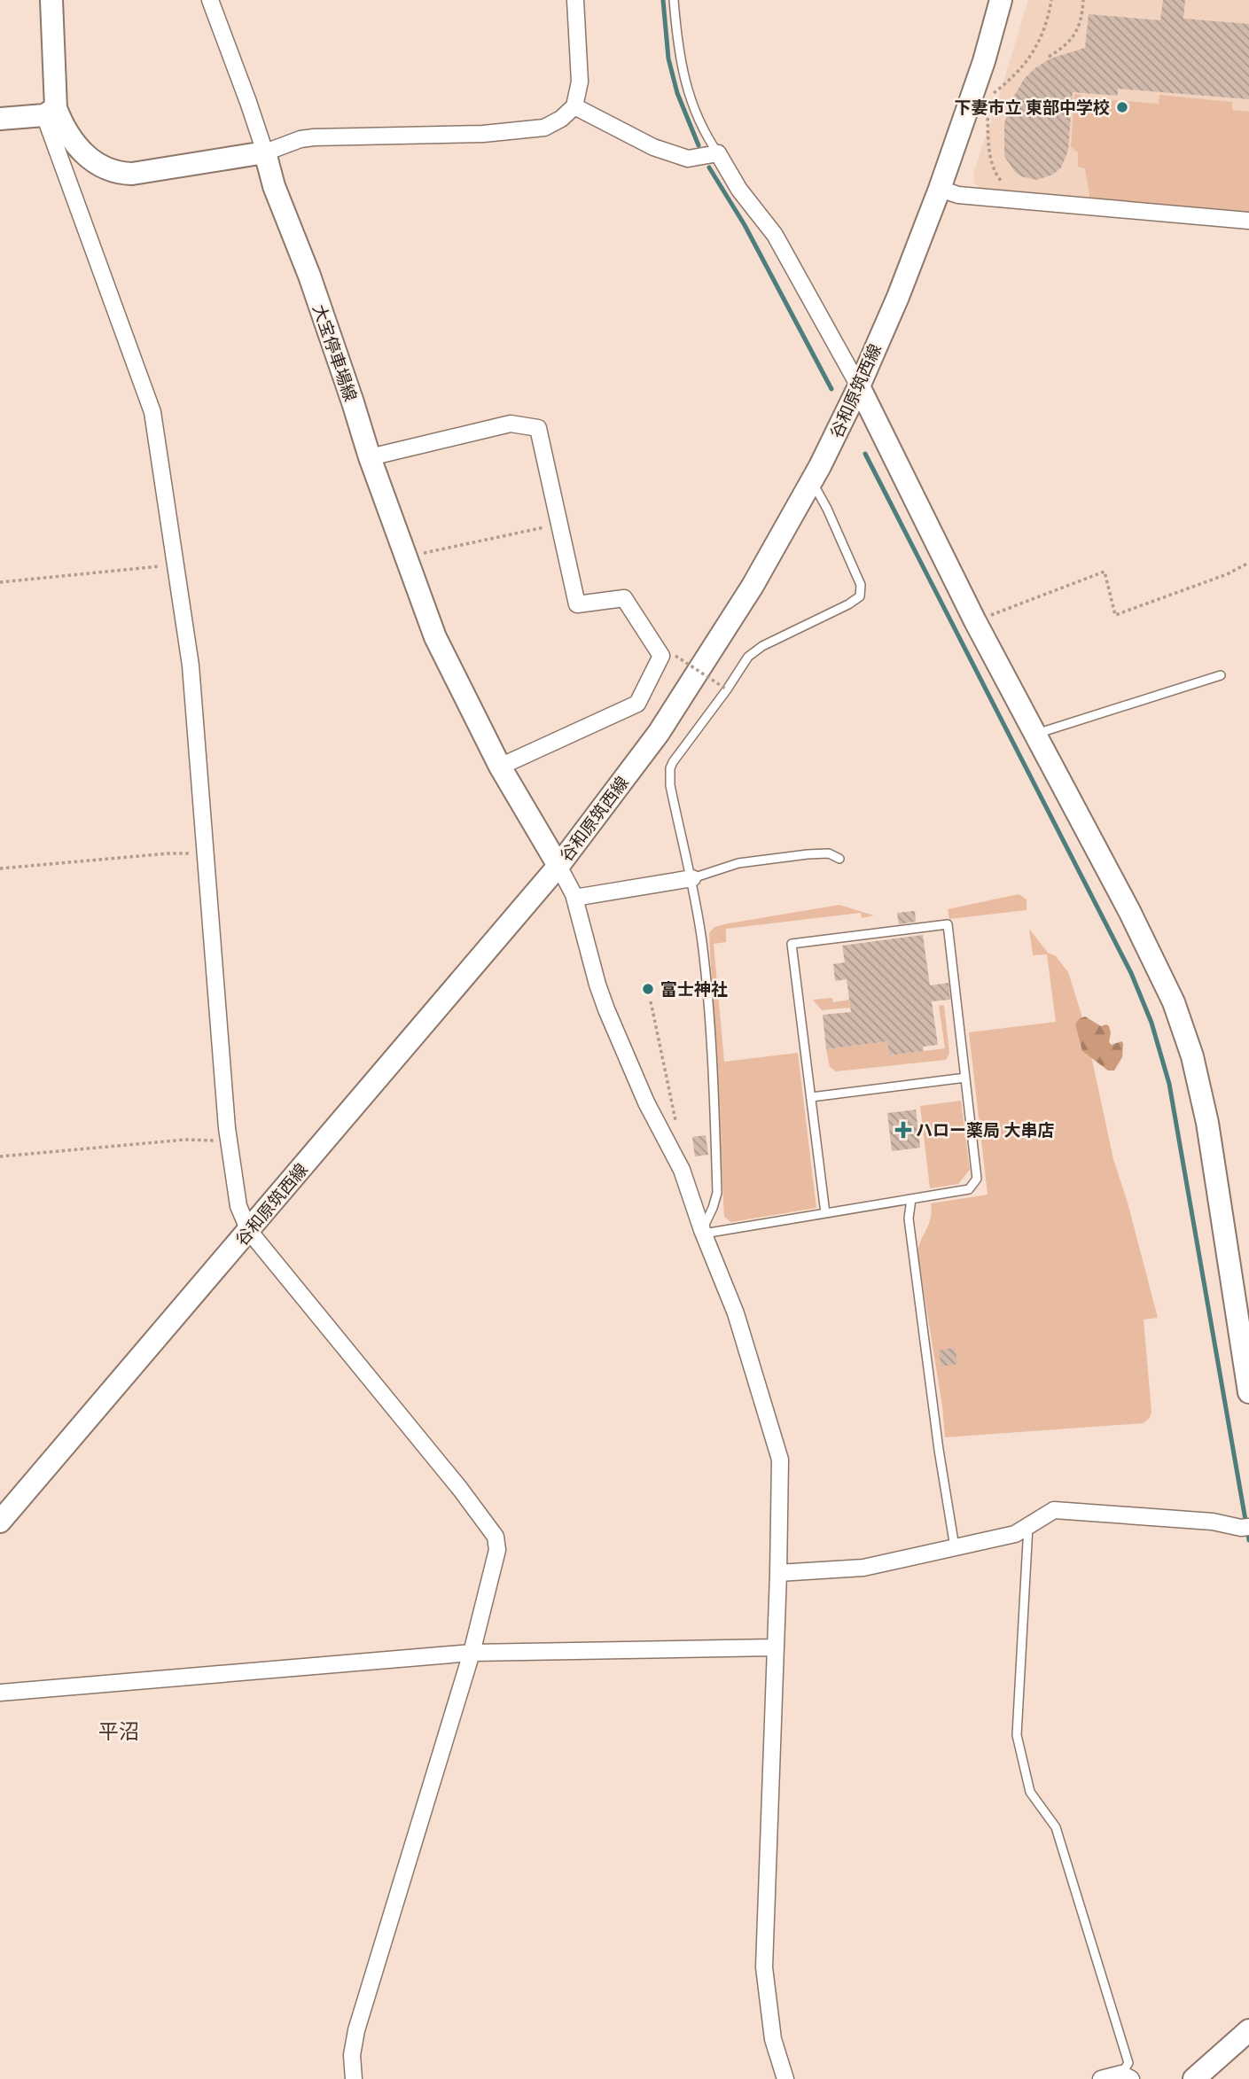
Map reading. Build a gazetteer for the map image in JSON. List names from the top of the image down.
{
  "streets": {
    "main road": ["大宝停車場線", "谷和原筑西線"]
  },
  "crossings": [
    ["大宝停車場線", "谷和原筑西線"]
  ],
  "districts": ["平沼"],
  "places": {
    "other": ["下妻市立 東部中学校", "富士神社"],
    "health": ["ハロー薬局 大串店"]
  }
}
